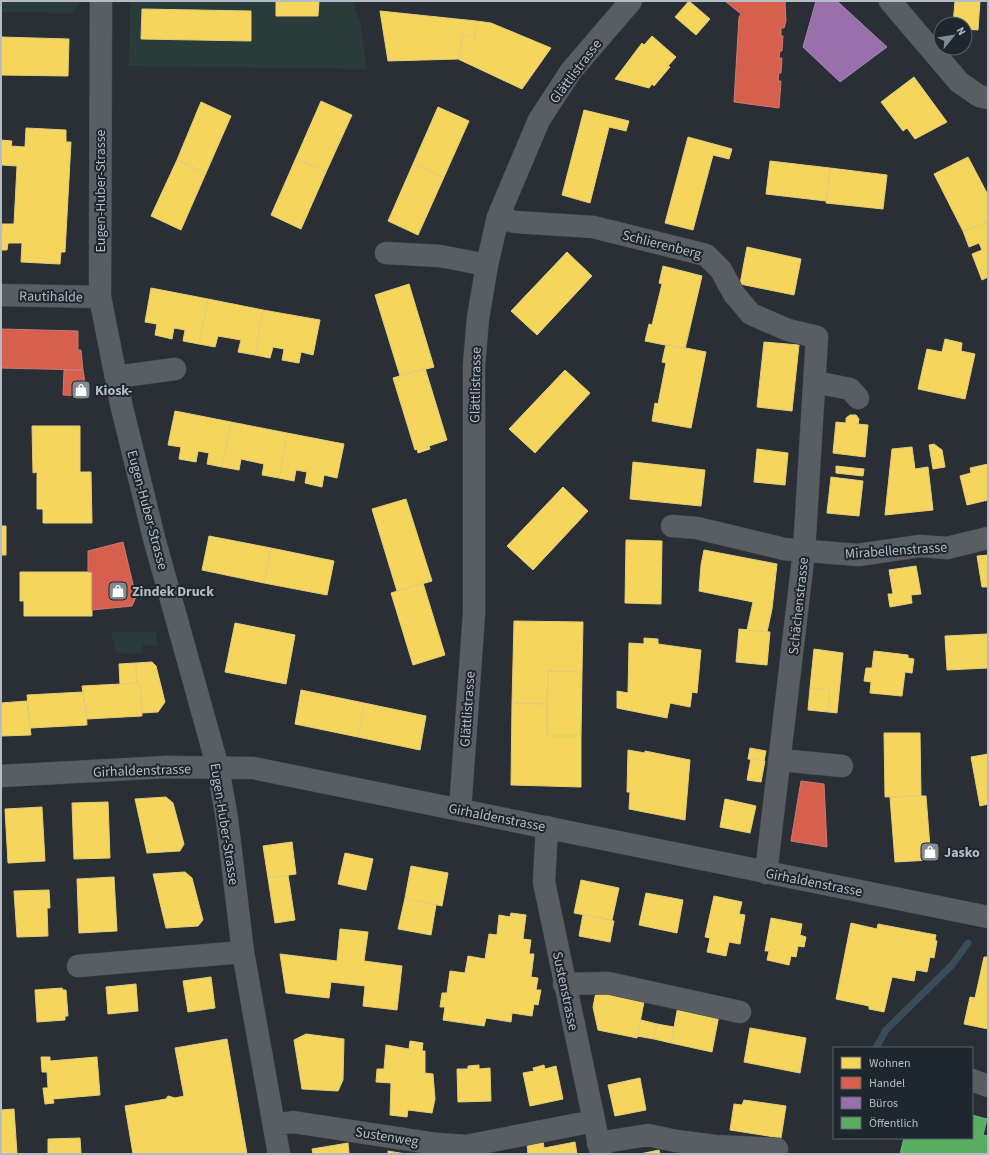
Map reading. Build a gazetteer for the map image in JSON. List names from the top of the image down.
{
  "streets": {
    "street": [
      "Glättlistrasse",
      "Eugen-Huber-Strasse",
      "Schlierenberg",
      "Rautihalde",
      "Mirabellenstrasse",
      "Schächenstrasse",
      "Girhaldenstrasse",
      "Sustenstrasse",
      "Sustenweg"
    ]
  },
  "crossings": [
    ["Glättlistrasse", "Schlierenberg"],
    ["Glättlistrasse", "Girhaldenstrasse"],
    ["Eugen-Huber-Strasse", "Rautihalde"],
    ["Eugen-Huber-Strasse", "Girhaldenstrasse"],
    ["Eugen-Huber-Strasse", "Sustenweg"],
    ["Schlierenberg", "Schächenstrasse"],
    ["Mirabellenstrasse", "Schächenstrasse"],
    ["Schächenstrasse", "Girhaldenstrasse"],
    ["Girhaldenstrasse", "Sustenstrasse"],
    ["Sustenstrasse", "Sustenweg"]
  ],
  "places": {
    "shop": ["Kiosk-", "Zindek Druck", "Jasko"]
  },
  "legend": [
    "Wohnen",
    "Handel",
    "Büros",
    "Öffentlich"
  ],
  "north": "top right"
}
